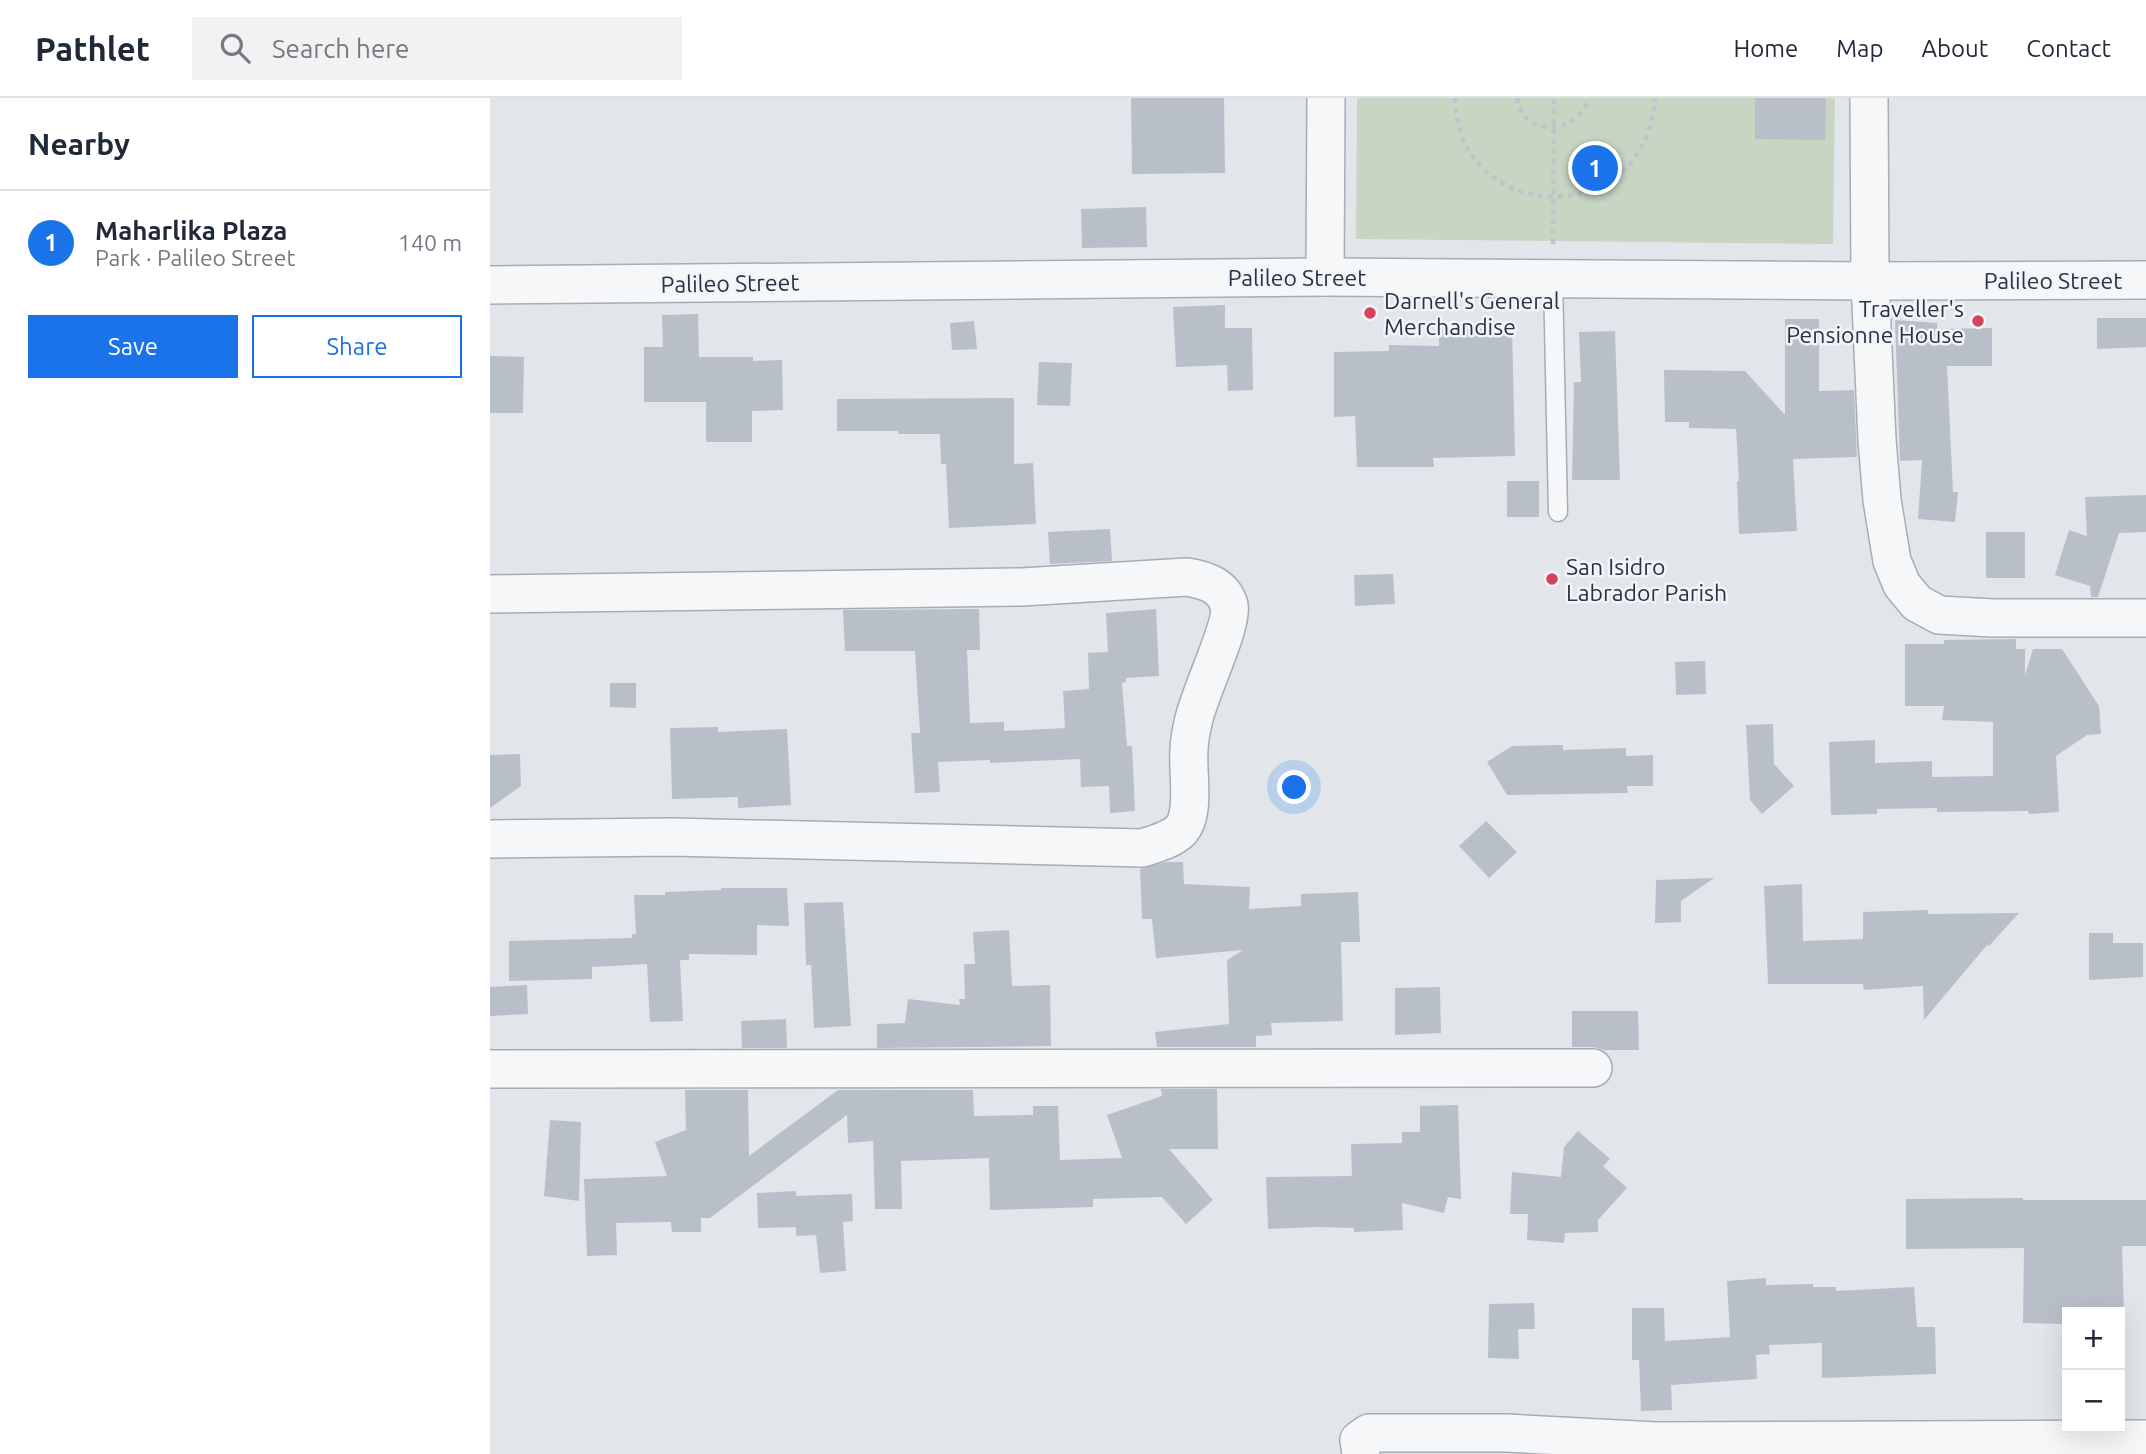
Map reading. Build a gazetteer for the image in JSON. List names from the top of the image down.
{
  "streets": {
    "street": ["Palileo Street"]
  },
  "places": ["Darnell's General Merchandise", "Traveller's Pensionne House", "San Isidro Labrador Parish"],
  "page": {
    "header": "Pathlet",
    "search": "Search here",
    "nav": [
      "Home",
      "Map",
      "About",
      "Contact"
    ],
    "heading": "Nearby",
    "pins": "1",
    "list": [
      {
        "mark": "1",
        "name": "Maharlika Plaza",
        "note": "Park · Palileo Street",
        "value": "140 m"
      }
    ],
    "buttons": ["Save", "Share"],
    "map_buttons": ["+", "−"]
  }
}
